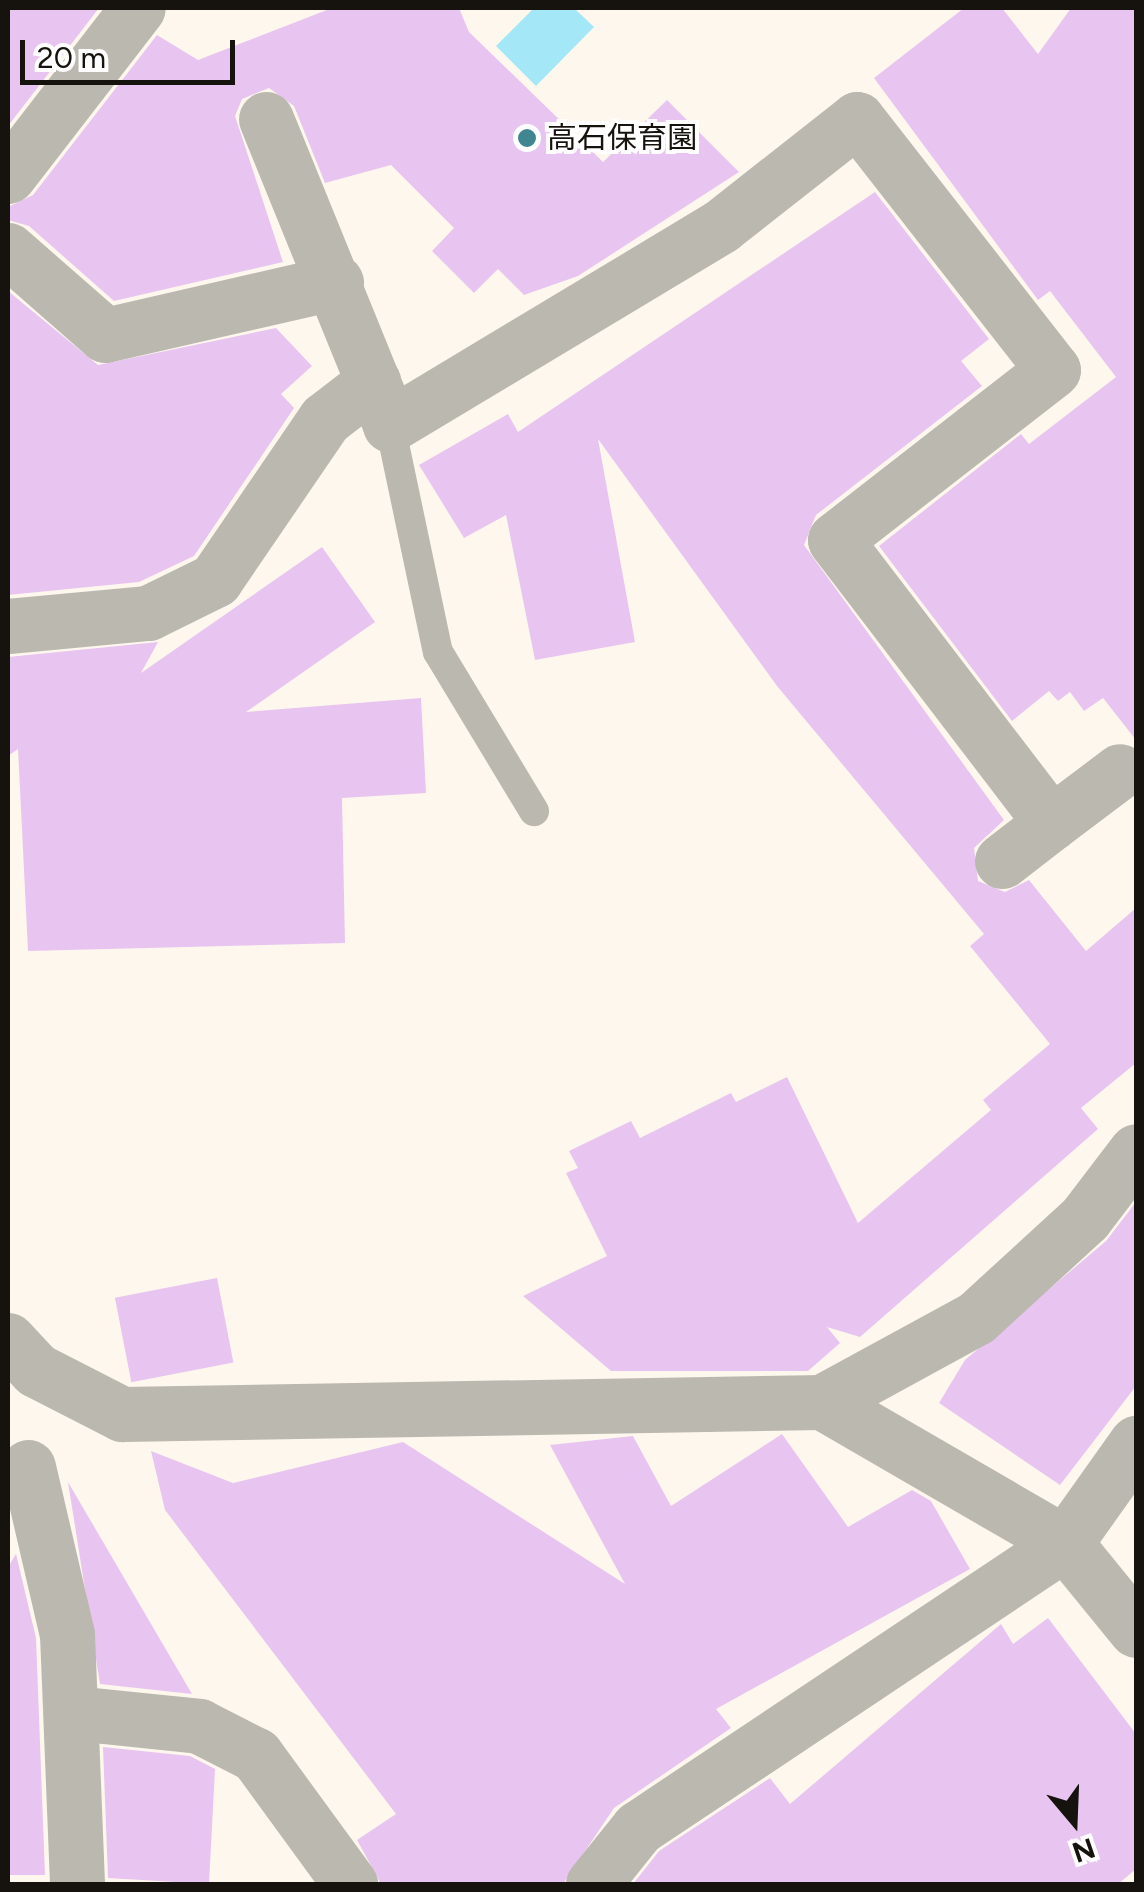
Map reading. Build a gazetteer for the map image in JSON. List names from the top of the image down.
{
  "places": ["高石保育園"],
  "scale_bar": "20 m",
  "north": "bottom"
}
